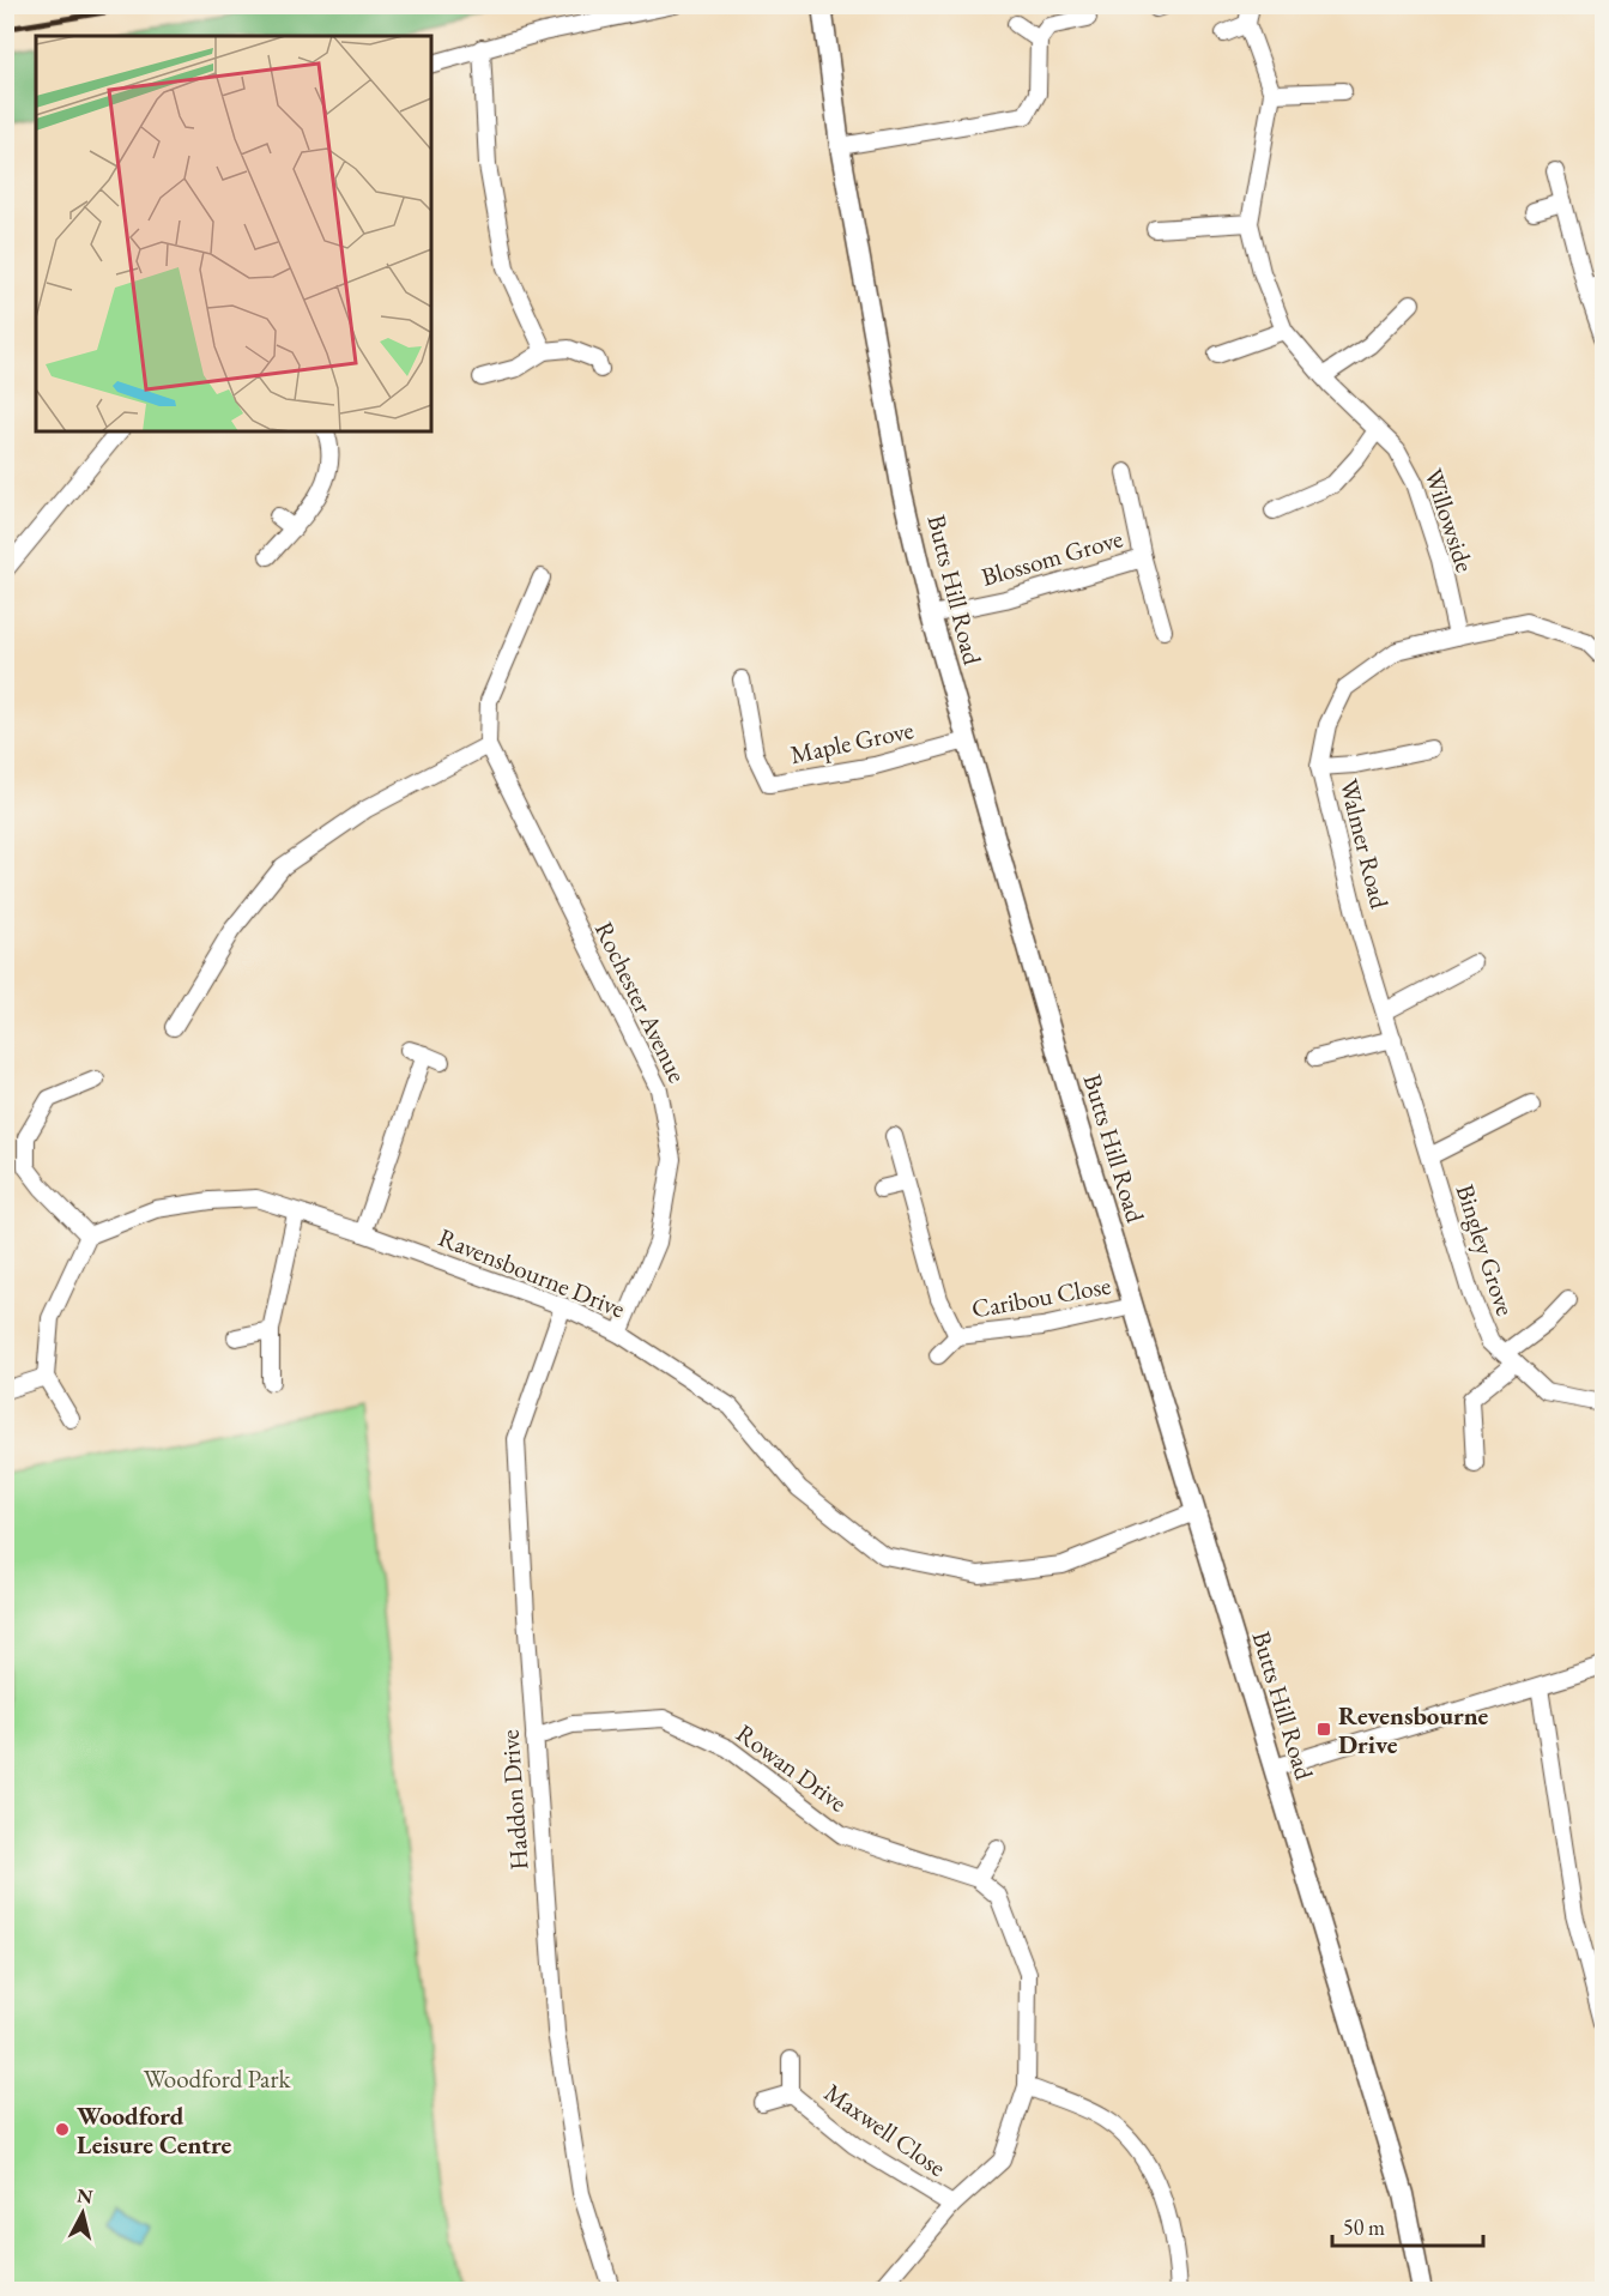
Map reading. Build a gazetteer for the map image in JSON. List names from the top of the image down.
{
  "streets": {
    "street": [
      "Willowside",
      "Blossom Grove",
      "Butts Hill Road",
      "Maple Grove",
      "Walmer Road",
      "Rochester Avenue",
      "Bingley Grove",
      "Ravensbourne Drive",
      "Caribou Close",
      "Rowan Drive",
      "Haddon Drive",
      "Maxwell Close"
    ]
  },
  "crossings": [
    ["Willowside", "Walmer Road"],
    ["Blossom Grove", "Butts Hill Road"],
    ["Butts Hill Road", "Maple Grove"],
    ["Butts Hill Road", "Ravensbourne Drive"],
    ["Butts Hill Road", "Caribou Close"],
    ["Walmer Road", "Bingley Grove"],
    ["Rochester Avenue", "Ravensbourne Drive"],
    ["Ravensbourne Drive", "Haddon Drive"],
    ["Rowan Drive", "Haddon Drive"],
    ["Rowan Drive", "Maxwell Close"]
  ],
  "parks": ["Woodford Park"],
  "places": {
    "transit": ["Revensbourne Drive"],
    "other": ["Woodford Leisure Centre"]
  },
  "scale_bar": "50 m",
  "north": "top"
}
